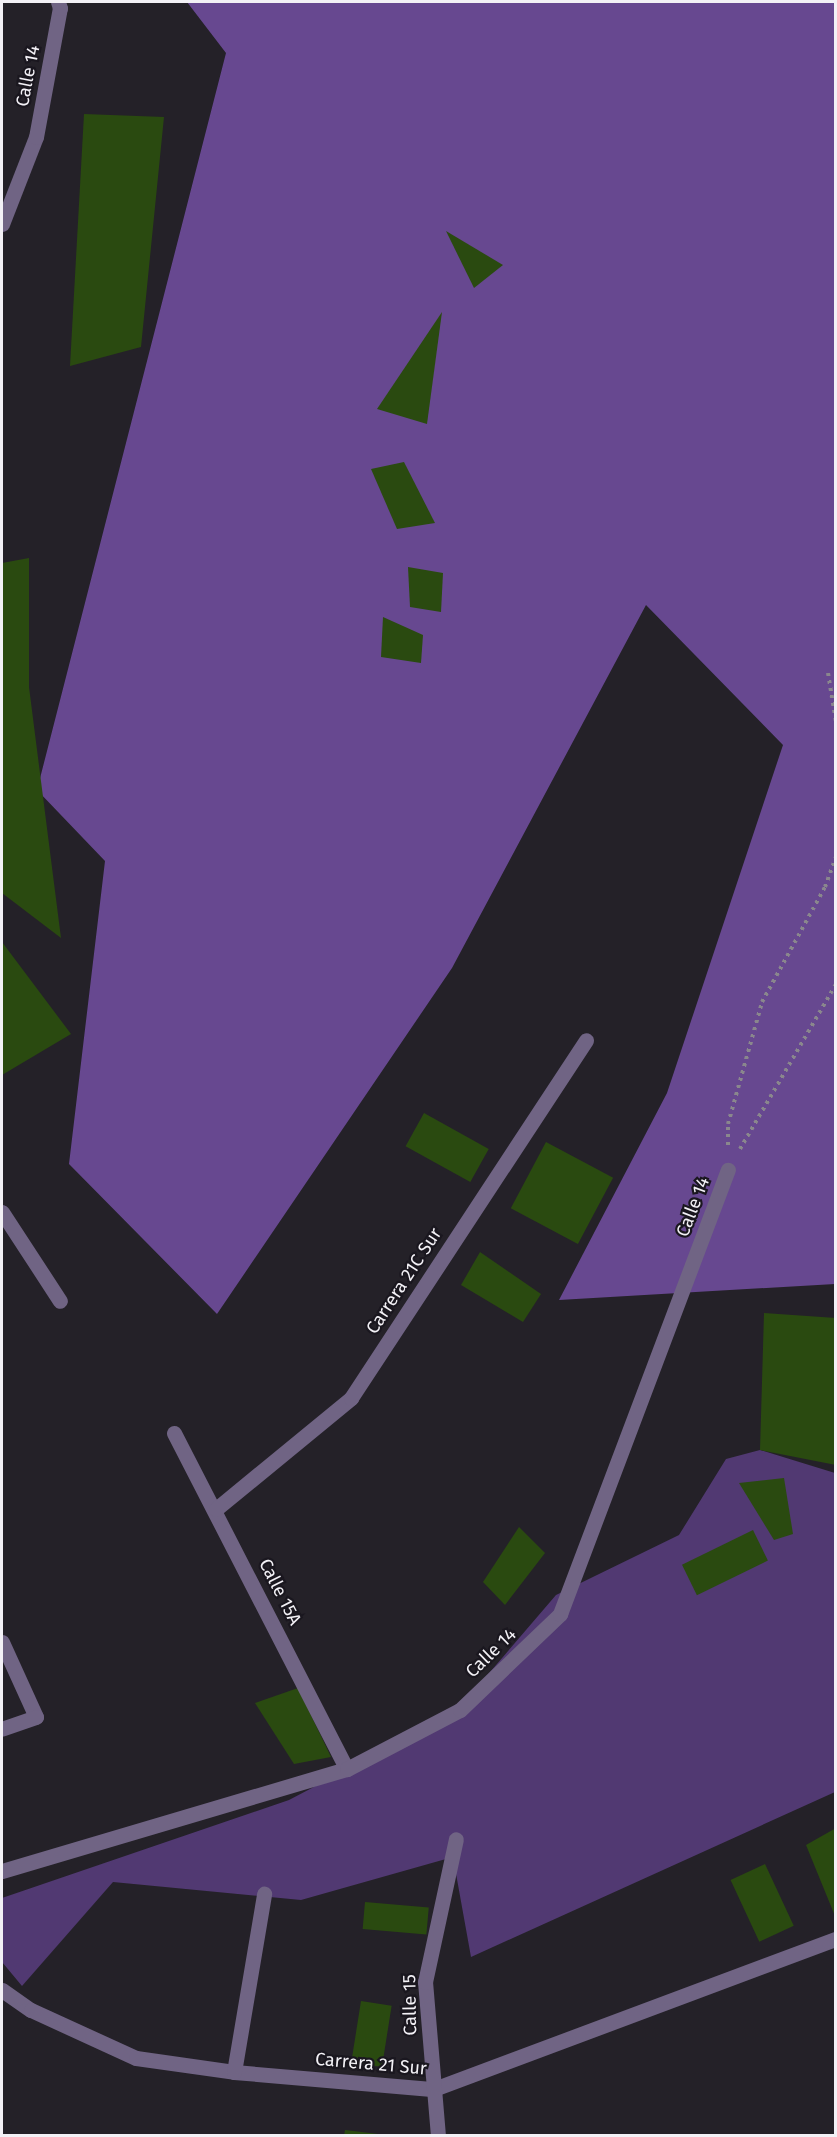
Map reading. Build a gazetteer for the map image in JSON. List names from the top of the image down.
{
  "streets": {
    "street": [
      "Calle 14",
      "Carrera 21C Sur",
      "Calle 15A",
      "Calle 15",
      "Carrera 21 Sur"
    ]
  },
  "crossings": [
    ["Calle 14", "Calle 15A"],
    ["Carrera 21C Sur", "Calle 15A"],
    ["Calle 15", "Carrera 21 Sur"]
  ]
}
